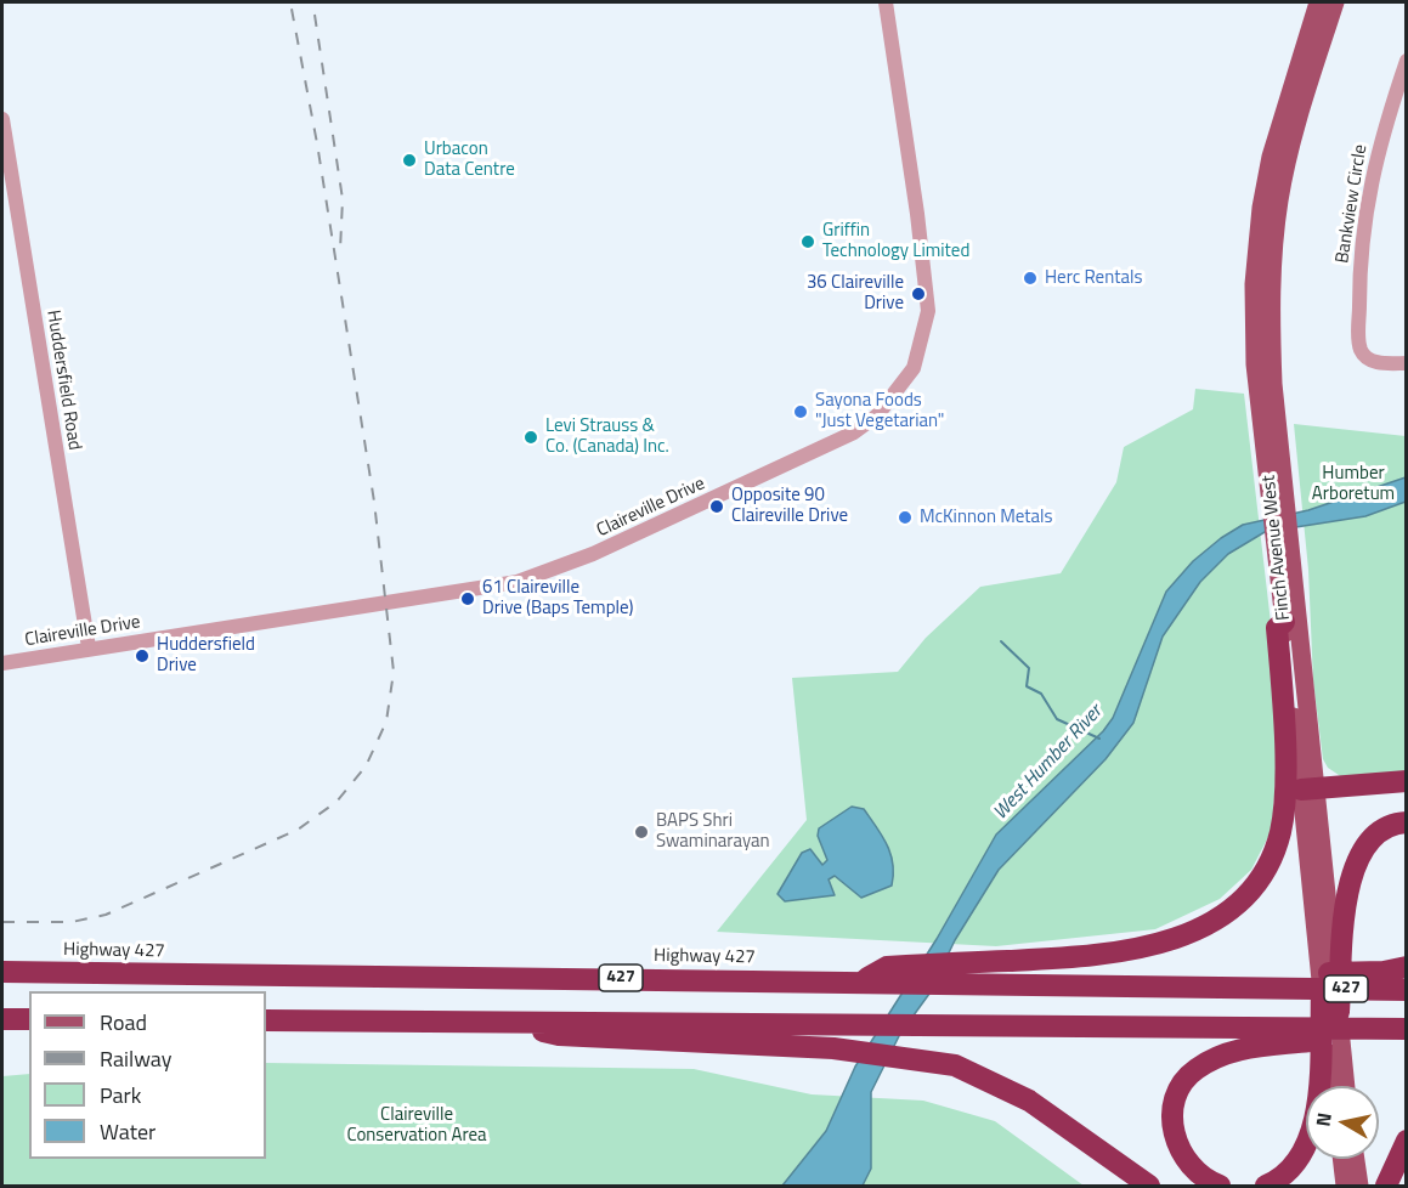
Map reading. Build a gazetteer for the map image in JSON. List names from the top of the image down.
{
  "streets": {
    "highway": ["Highway 427", "427"],
    "main road": ["Finch Avenue West"],
    "street": ["Bankview Circle", "Huddersfield Road", "Claireville Drive"]
  },
  "crossings": [
    ["Huddersfield Road", "Claireville Drive"]
  ],
  "water": ["West Humber River"],
  "parks": ["Humber Arboretum", "Claireville Conservation Area"],
  "places": [
    "Urbacon Data Centre",
    "Griffin Technology Limited",
    "Herc Rentals",
    "36 Claireville Drive",
    "Sayona Foods \"Just Vegetarian\"",
    "Levi Strauss & Co. (Canada) Inc.",
    "Opposite 90 Claireville Drive",
    "McKinnon Metals",
    "61 Claireville Drive (Baps Temple)",
    "Huddersfield Drive",
    "BAPS Shri Swaminarayan"
  ],
  "legend": [
    "Road",
    "Railway",
    "Park",
    "Water"
  ],
  "north": "left"
}
